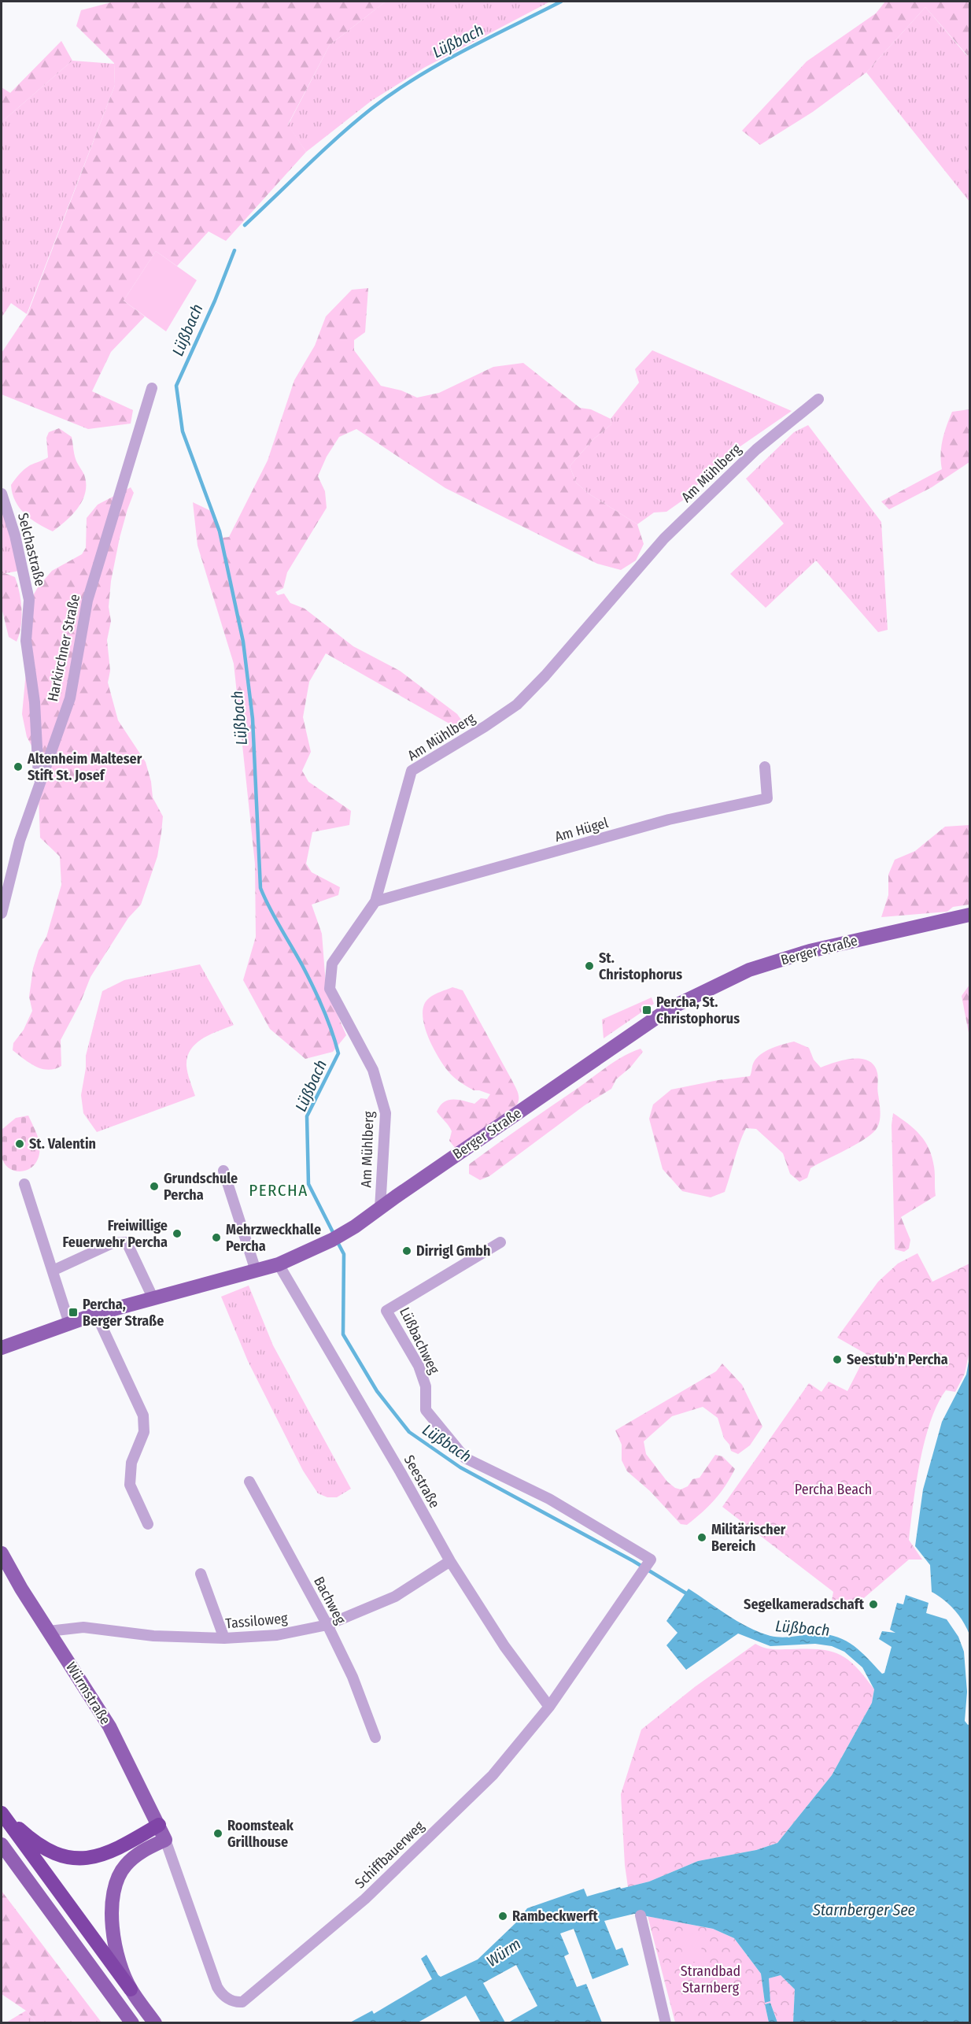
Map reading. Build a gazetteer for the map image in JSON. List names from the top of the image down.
{
  "streets": {
    "main road": ["Berger Straße", "Würmstraße"],
    "street": [
      "Am Mühlberg",
      "Selchastraße",
      "Harkirchner Straße",
      "Am Hügel",
      "Lüßbachweg",
      "Seestraße",
      "Bachweg",
      "Tassiloweg",
      "Schiffbauerweg"
    ]
  },
  "crossings": [
    ["Am Mühlberg", "Am Hügel"],
    ["Am Mühlberg", "Berger Straße"],
    ["Selchastraße", "Harkirchner Straße"],
    ["Berger Straße", "Seestraße"],
    ["Lüßbachweg", "Schiffbauerweg"],
    ["Seestraße", "Tassiloweg"],
    ["Seestraße", "Schiffbauerweg"],
    ["Bachweg", "Tassiloweg"],
    ["Tassiloweg", "Würmstraße"],
    ["Würmstraße", "Schiffbauerweg"]
  ],
  "districts": ["PERCHA"],
  "water": ["Lüßbach", "Starnberger See", "Würm"],
  "parks": ["Percha Beach", "Strandbad Starnberg"],
  "places": {
    "other": [
      "Altenheim Malteser Stift St. Josef",
      "St. Christophorus",
      "St. Valentin",
      "Grundschule Percha",
      "Freiwillige Feuerwehr Percha",
      "Mehrzweckhalle Percha",
      "Dirrigl Gmbh",
      "Seestub'n Percha",
      "Militärischer Bereich",
      "Segelkameradschaft",
      "Roomsteak Grillhouse",
      "Rambeckwerft"
    ],
    "transit": ["Percha, St. Christophorus", "Percha, Berger Straße"]
  }
}
